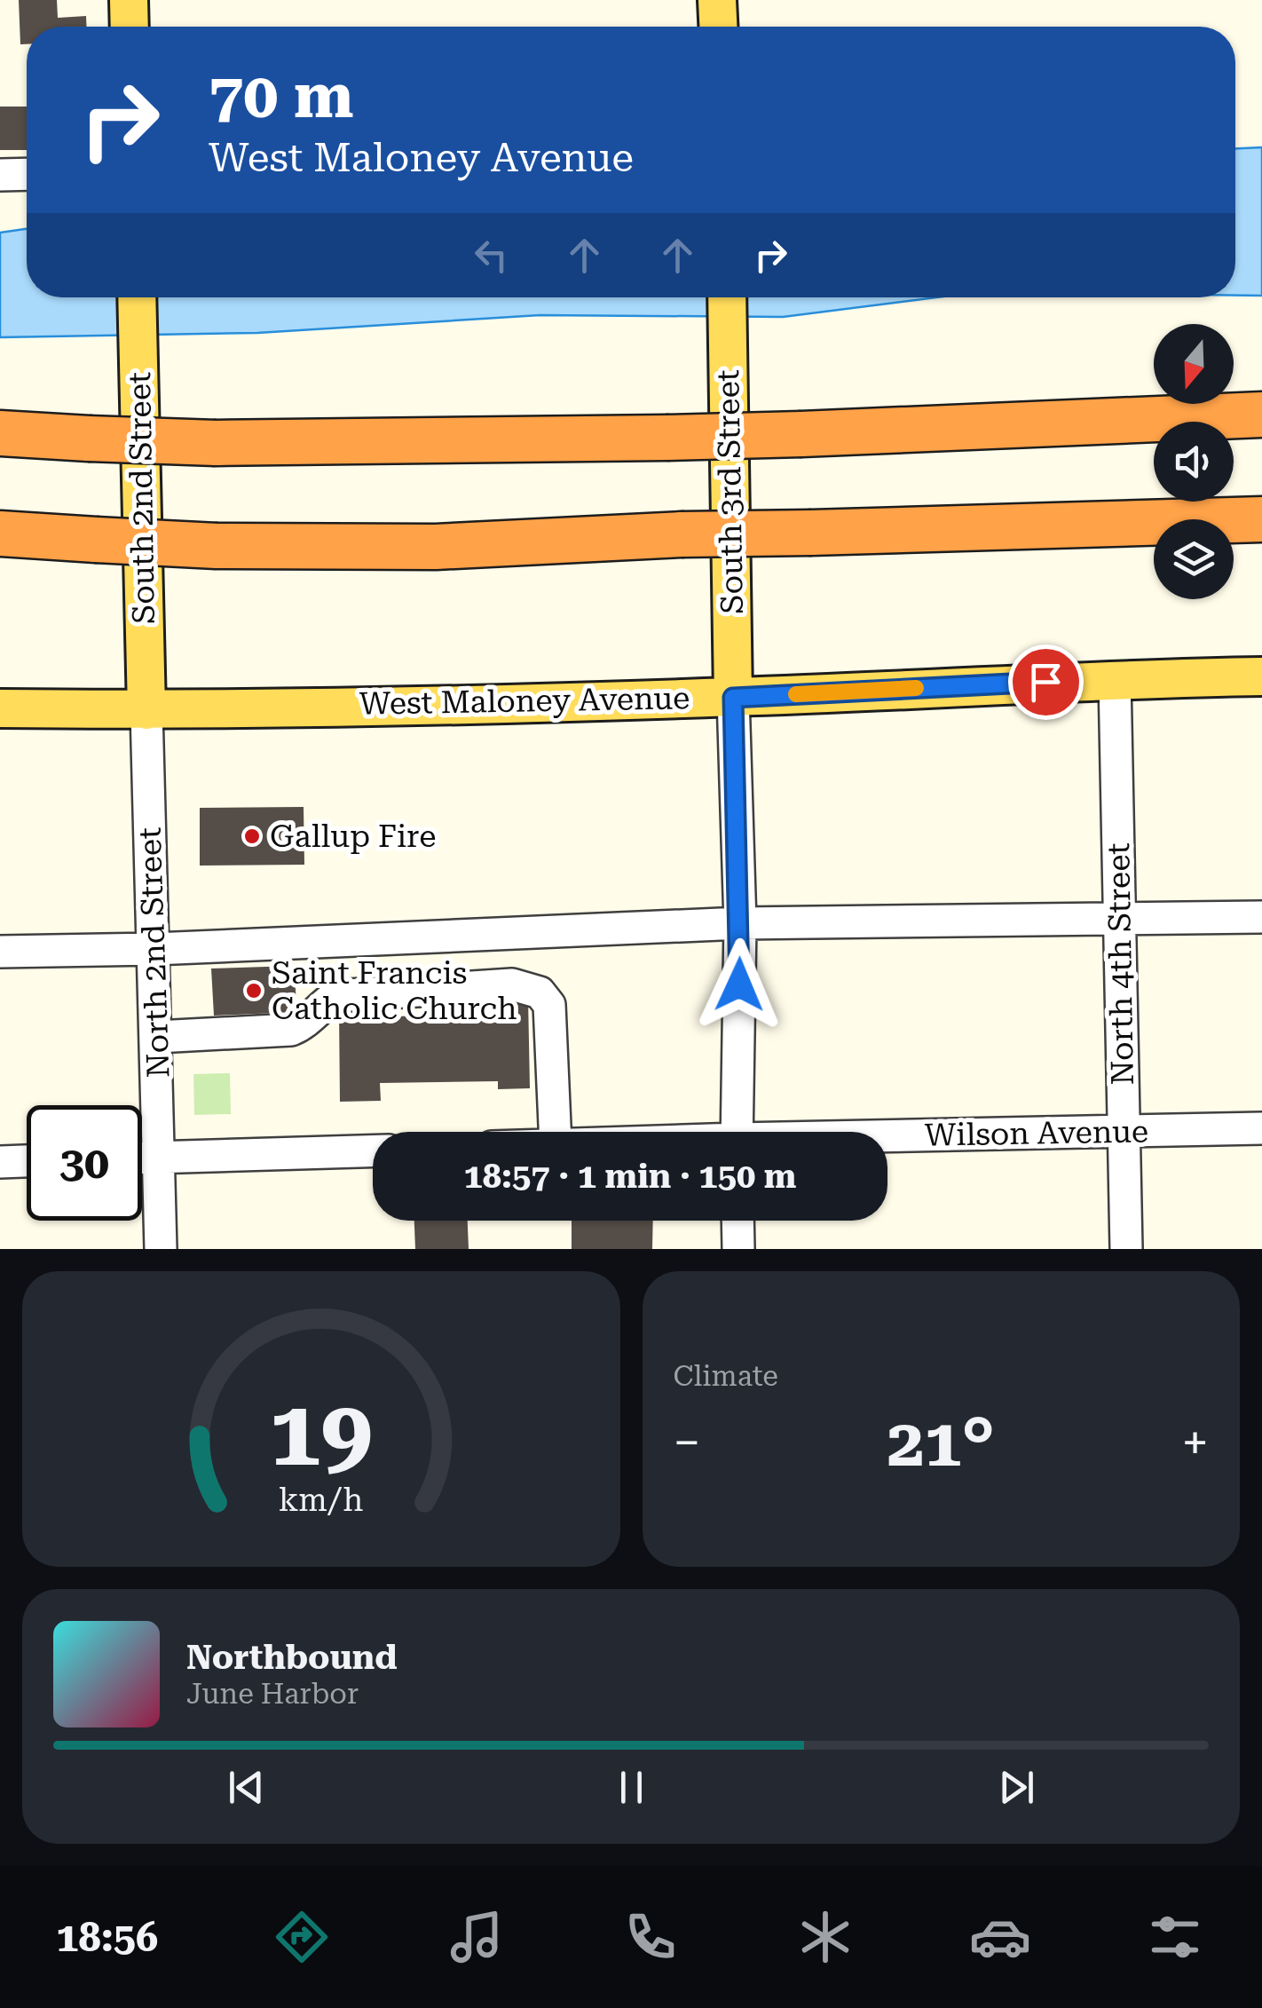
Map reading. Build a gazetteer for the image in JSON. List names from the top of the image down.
{
  "streets": {
    "main road": ["South 3rd Street", "South 2nd Street", "West Maloney Avenue"],
    "street": ["North 2nd Street", "North 4th Street", "Wilson Avenue"]
  },
  "crossings": [
    ["South 3rd Street", "West Maloney Avenue"],
    ["South 2nd Street", "West Maloney Avenue"],
    ["South 2nd Street", "North 2nd Street"],
    ["West Maloney Avenue", "North 2nd Street"],
    ["West Maloney Avenue", "North 4th Street"],
    ["North 4th Street", "Wilson Avenue"]
  ],
  "places": ["Gallup Fire", "Saint Francis Catholic Church"],
  "north": "bottom",
  "page": {
    "turn": ["70 m", "West Maloney Avenue"],
    "limit": "30",
    "trip": "18:57 · 1 min · 150 m",
    "tile": "Climate",
    "heat": ["−", "21°", "+"],
    "song": ["Northbound", "June Harbor"],
    "tabs": "18:56",
    "gauge": ["19", "km/h"]
  }
}
